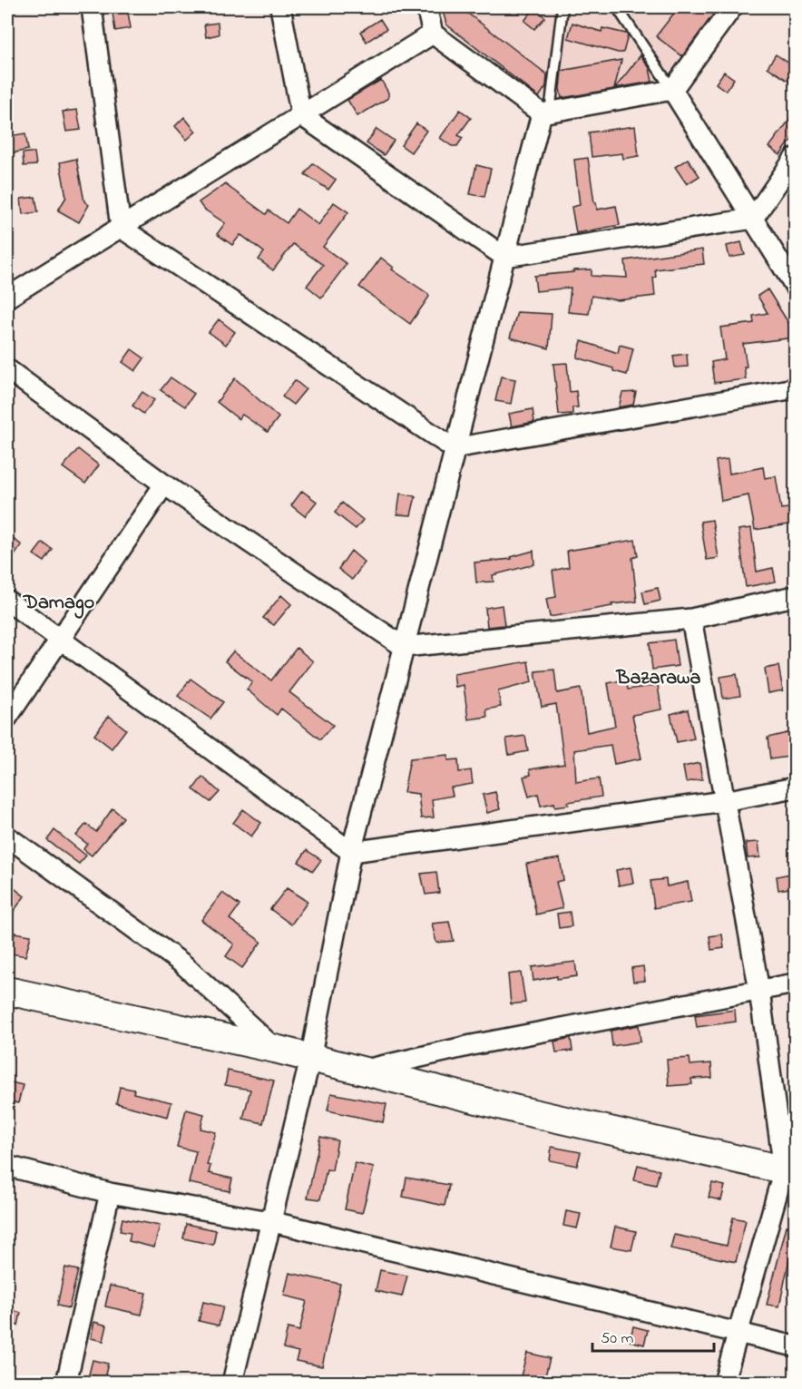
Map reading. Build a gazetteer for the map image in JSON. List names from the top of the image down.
{
  "districts": ["Damago", "Bazarawa"],
  "scale_bar": "50 m"
}
